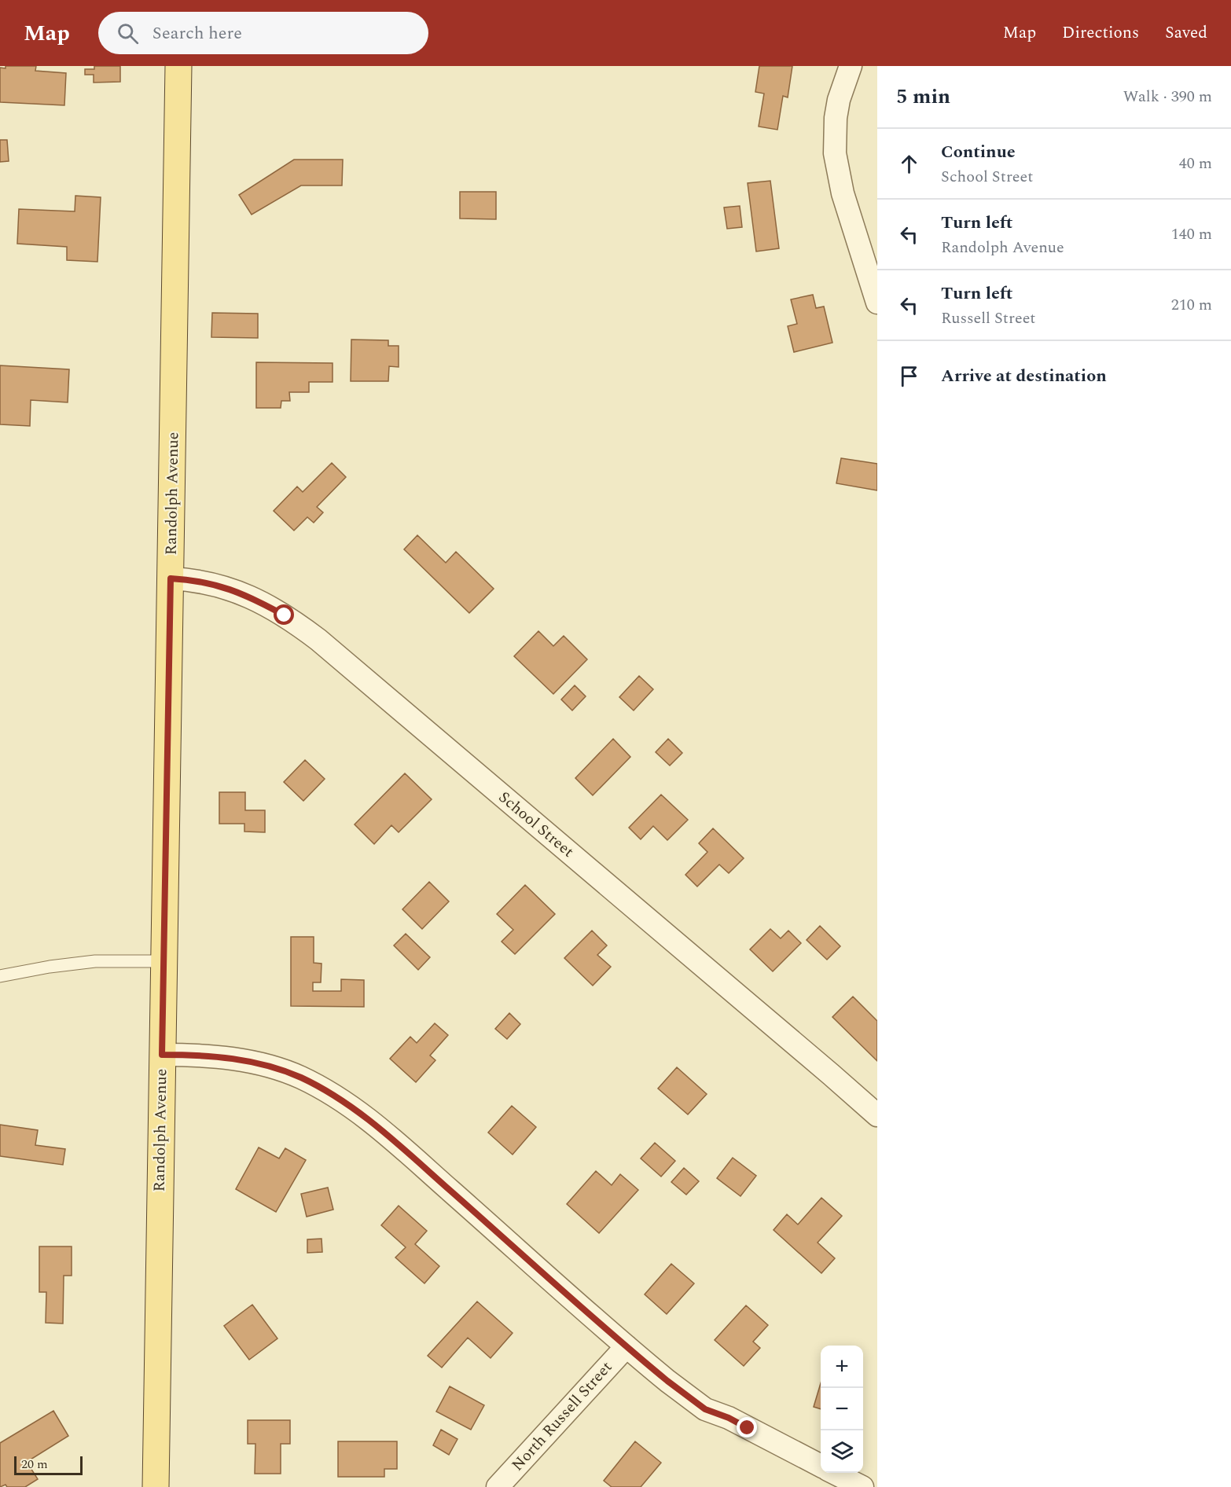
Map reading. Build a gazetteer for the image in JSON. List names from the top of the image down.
{
  "streets": {
    "main road": ["Randolph Avenue"],
    "street": ["School Street", "North Russell Street"]
  },
  "crossings": [
    ["Randolph Avenue", "School Street"]
  ],
  "scale_bar": "20 m",
  "page": {
    "header": "Map",
    "search": "Search here",
    "nav": ["Map", "Directions", "Saved"],
    "heading": ["5 min", "Walk · 390 m"],
    "list": [
      ["Continue", "School Street", "40 m"],
      ["Turn left", "Randolph Avenue", "140 m"],
      ["Turn left", "Russell Street", "210 m"],
      "Arrive at destination"
    ],
    "map_buttons": ["+", "−"],
    "scale": "20 m"
  }
}
